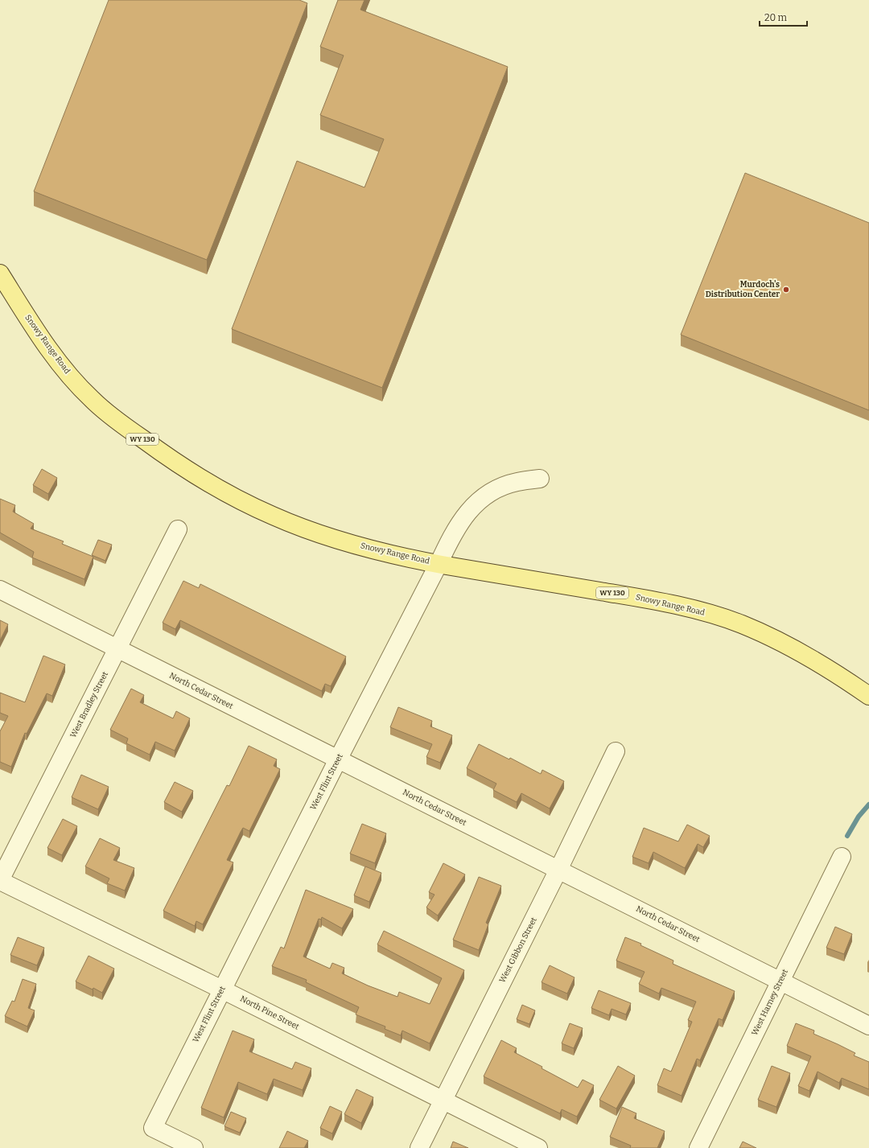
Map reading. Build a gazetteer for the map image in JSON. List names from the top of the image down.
{
  "streets": {
    "main road": ["Snowy Range Road", "WY 130"],
    "street": [
      "North Cedar Street",
      "West Bradley Street",
      "West Flint Street",
      "West Gibbon Street",
      "West Harney Street",
      "North Pine Street"
    ]
  },
  "crossings": [
    ["Snowy Range Road", "West Flint Street"],
    ["North Cedar Street", "West Bradley Street"],
    ["North Cedar Street", "West Flint Street"],
    ["North Cedar Street", "West Gibbon Street"],
    ["North Cedar Street", "West Harney Street"],
    ["West Bradley Street", "North Pine Street"],
    ["West Flint Street", "North Pine Street"],
    ["West Gibbon Street", "North Pine Street"]
  ],
  "places": ["Murdoch's Distribution Center"],
  "scale_bar": "20 m"
}
